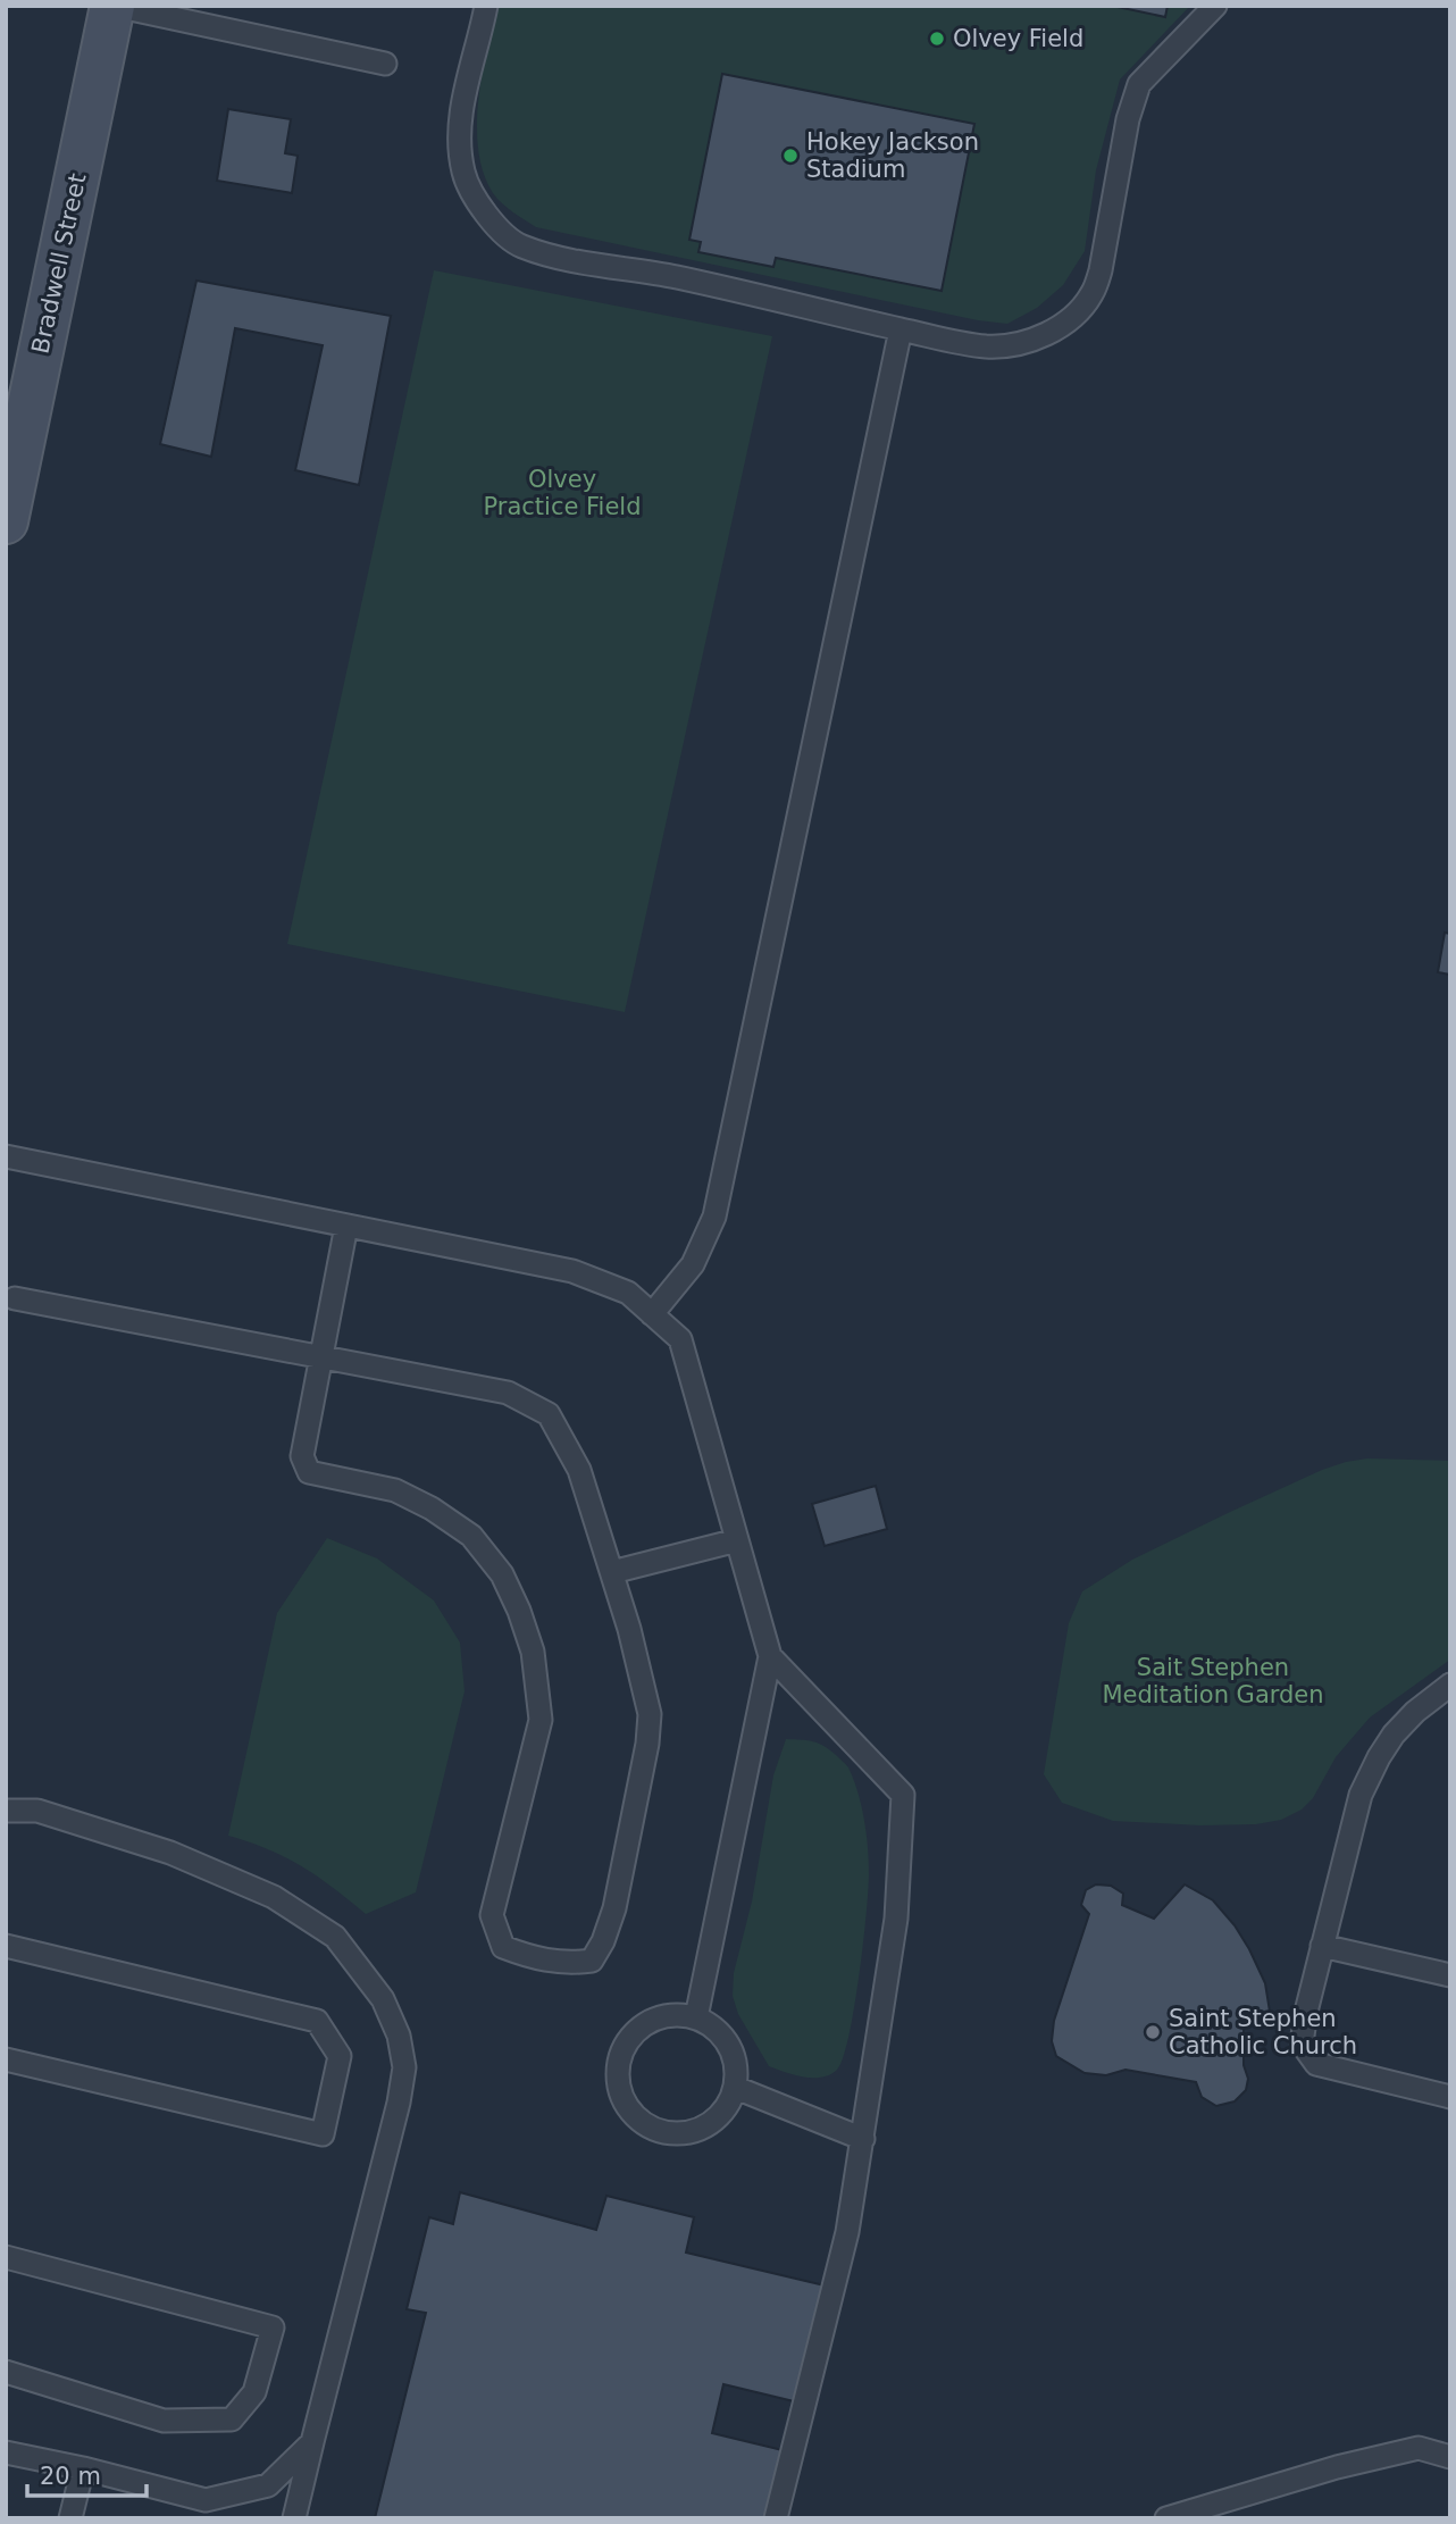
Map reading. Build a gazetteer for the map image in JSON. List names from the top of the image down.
{
  "streets": {
    "street": ["Bradwell Street"]
  },
  "parks": ["Olvey Practice Field", "Sait Stephen Meditation Garden"],
  "places": ["Olvey Field", "Hokey Jackson Stadium", "Saint Stephen Catholic Church"],
  "scale_bar": "20 m"
}
